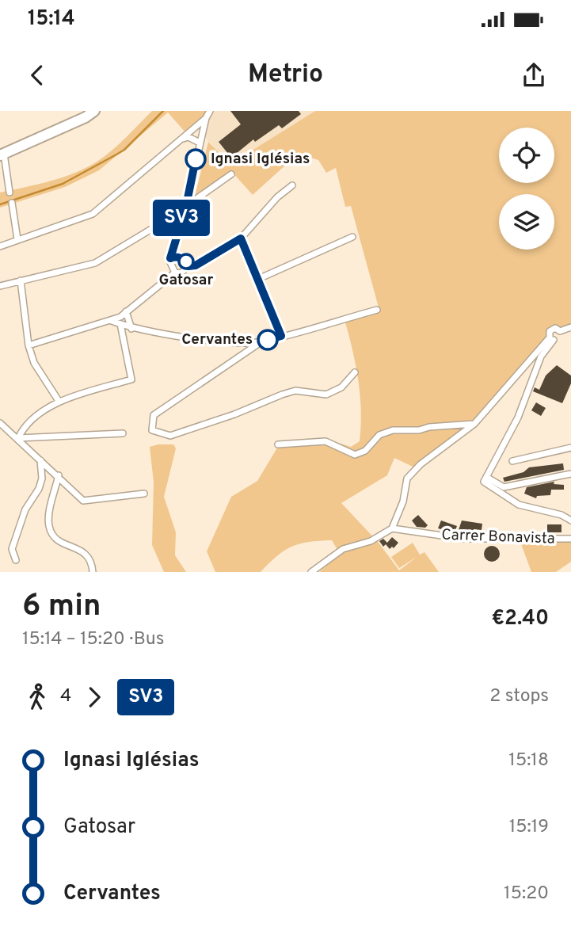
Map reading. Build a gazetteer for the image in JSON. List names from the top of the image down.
{
  "streets": {
    "street": ["Carrer Bonavista"]
  },
  "places": ["Ignasi Iglésias", "Gatosar", "Cervantes"],
  "lines": ["bus line SV3"],
  "page": {
    "status": "15:14",
    "header": "Metrio",
    "on_map": "SV3",
    "heading": ["6 min", "15:14 – 15:20 · Bus", "€2.40"],
    "legs": ["4", "SV3", "2 stops"],
    "list": [
      {
        "name": "Ignasi Iglésias",
        "value": "15:18"
      },
      {
        "name": "Gatosar",
        "value": "15:19"
      },
      {
        "name": "Cervantes",
        "value": "15:20"
      }
    ]
  }
}
